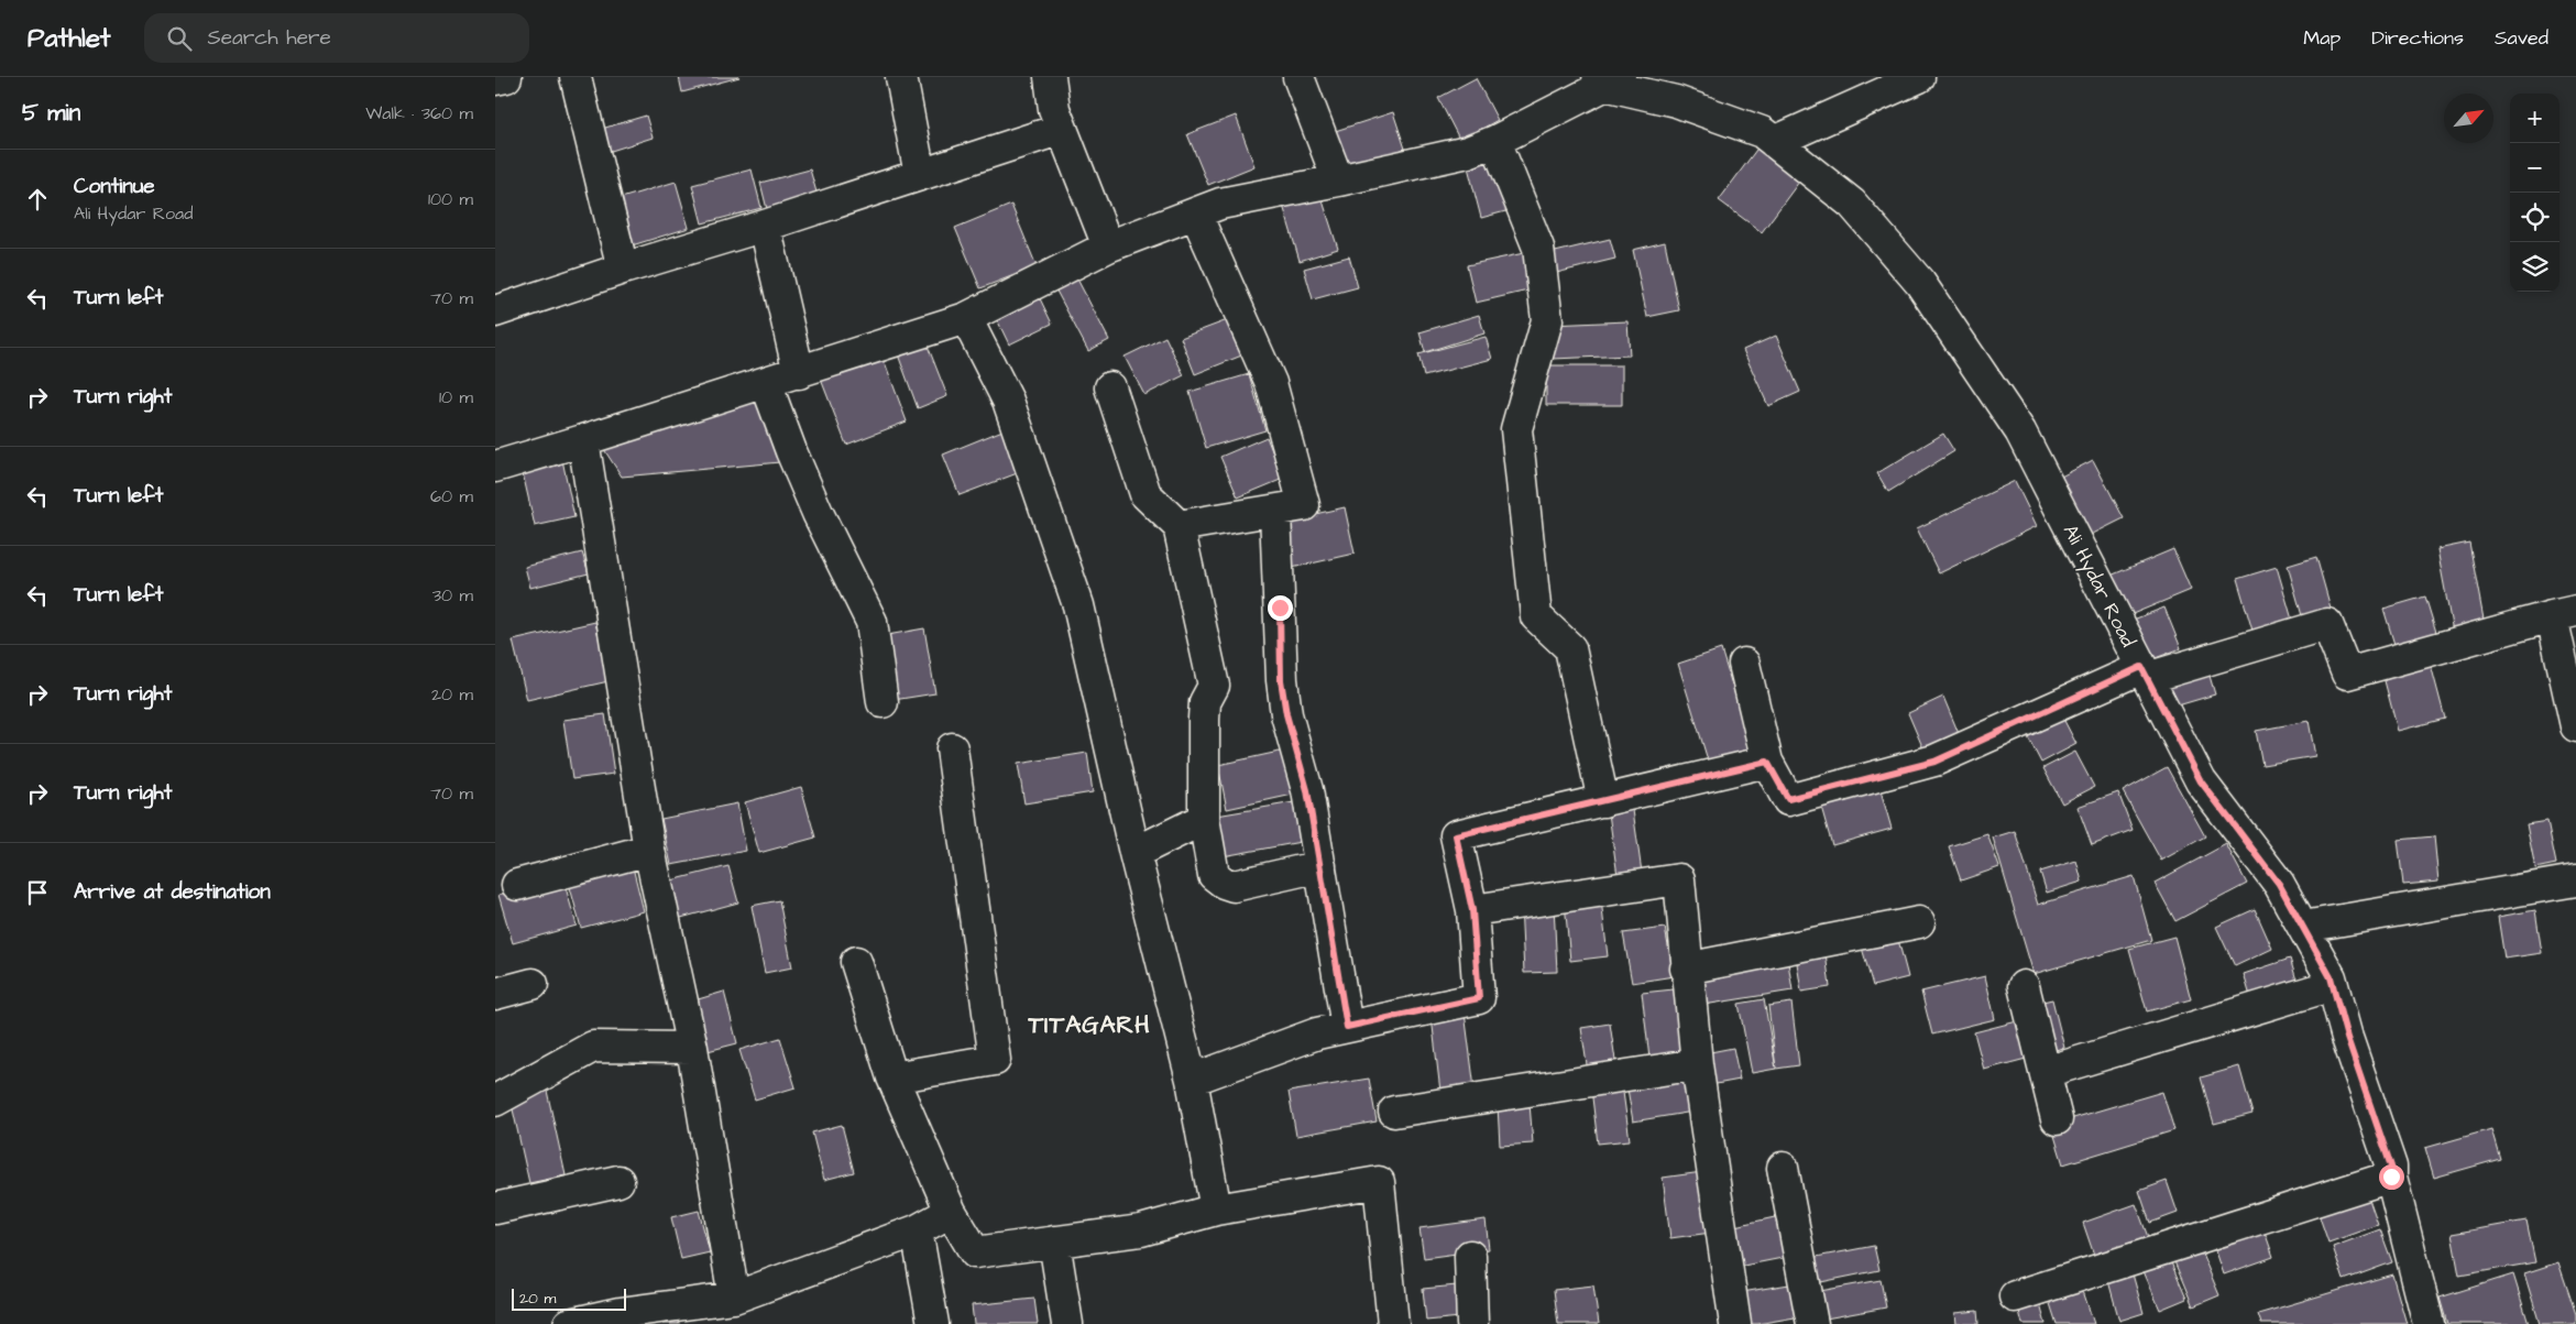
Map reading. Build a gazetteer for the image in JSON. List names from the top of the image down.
{
  "streets": {
    "street": ["Ali Hydar Road"]
  },
  "districts": ["TITAGARH"],
  "scale_bar": "20 m",
  "north": "top right",
  "page": {
    "header": "Pathlet",
    "search": "Search here",
    "nav": ["Map", "Directions", "Saved"],
    "heading": ["5 min", "Walk · 360 m"],
    "map_buttons": ["+", "−"],
    "list": [
      ["Continue", "Ali Hydar Road", "100 m"],
      ["Turn left", "70 m"],
      ["Turn right", "10 m"],
      ["Turn left", "60 m"],
      ["Turn left", "30 m"],
      ["Turn right", "20 m"],
      ["Turn right", "70 m"],
      "Arrive at destination"
    ],
    "scale": "20 m"
  }
}
